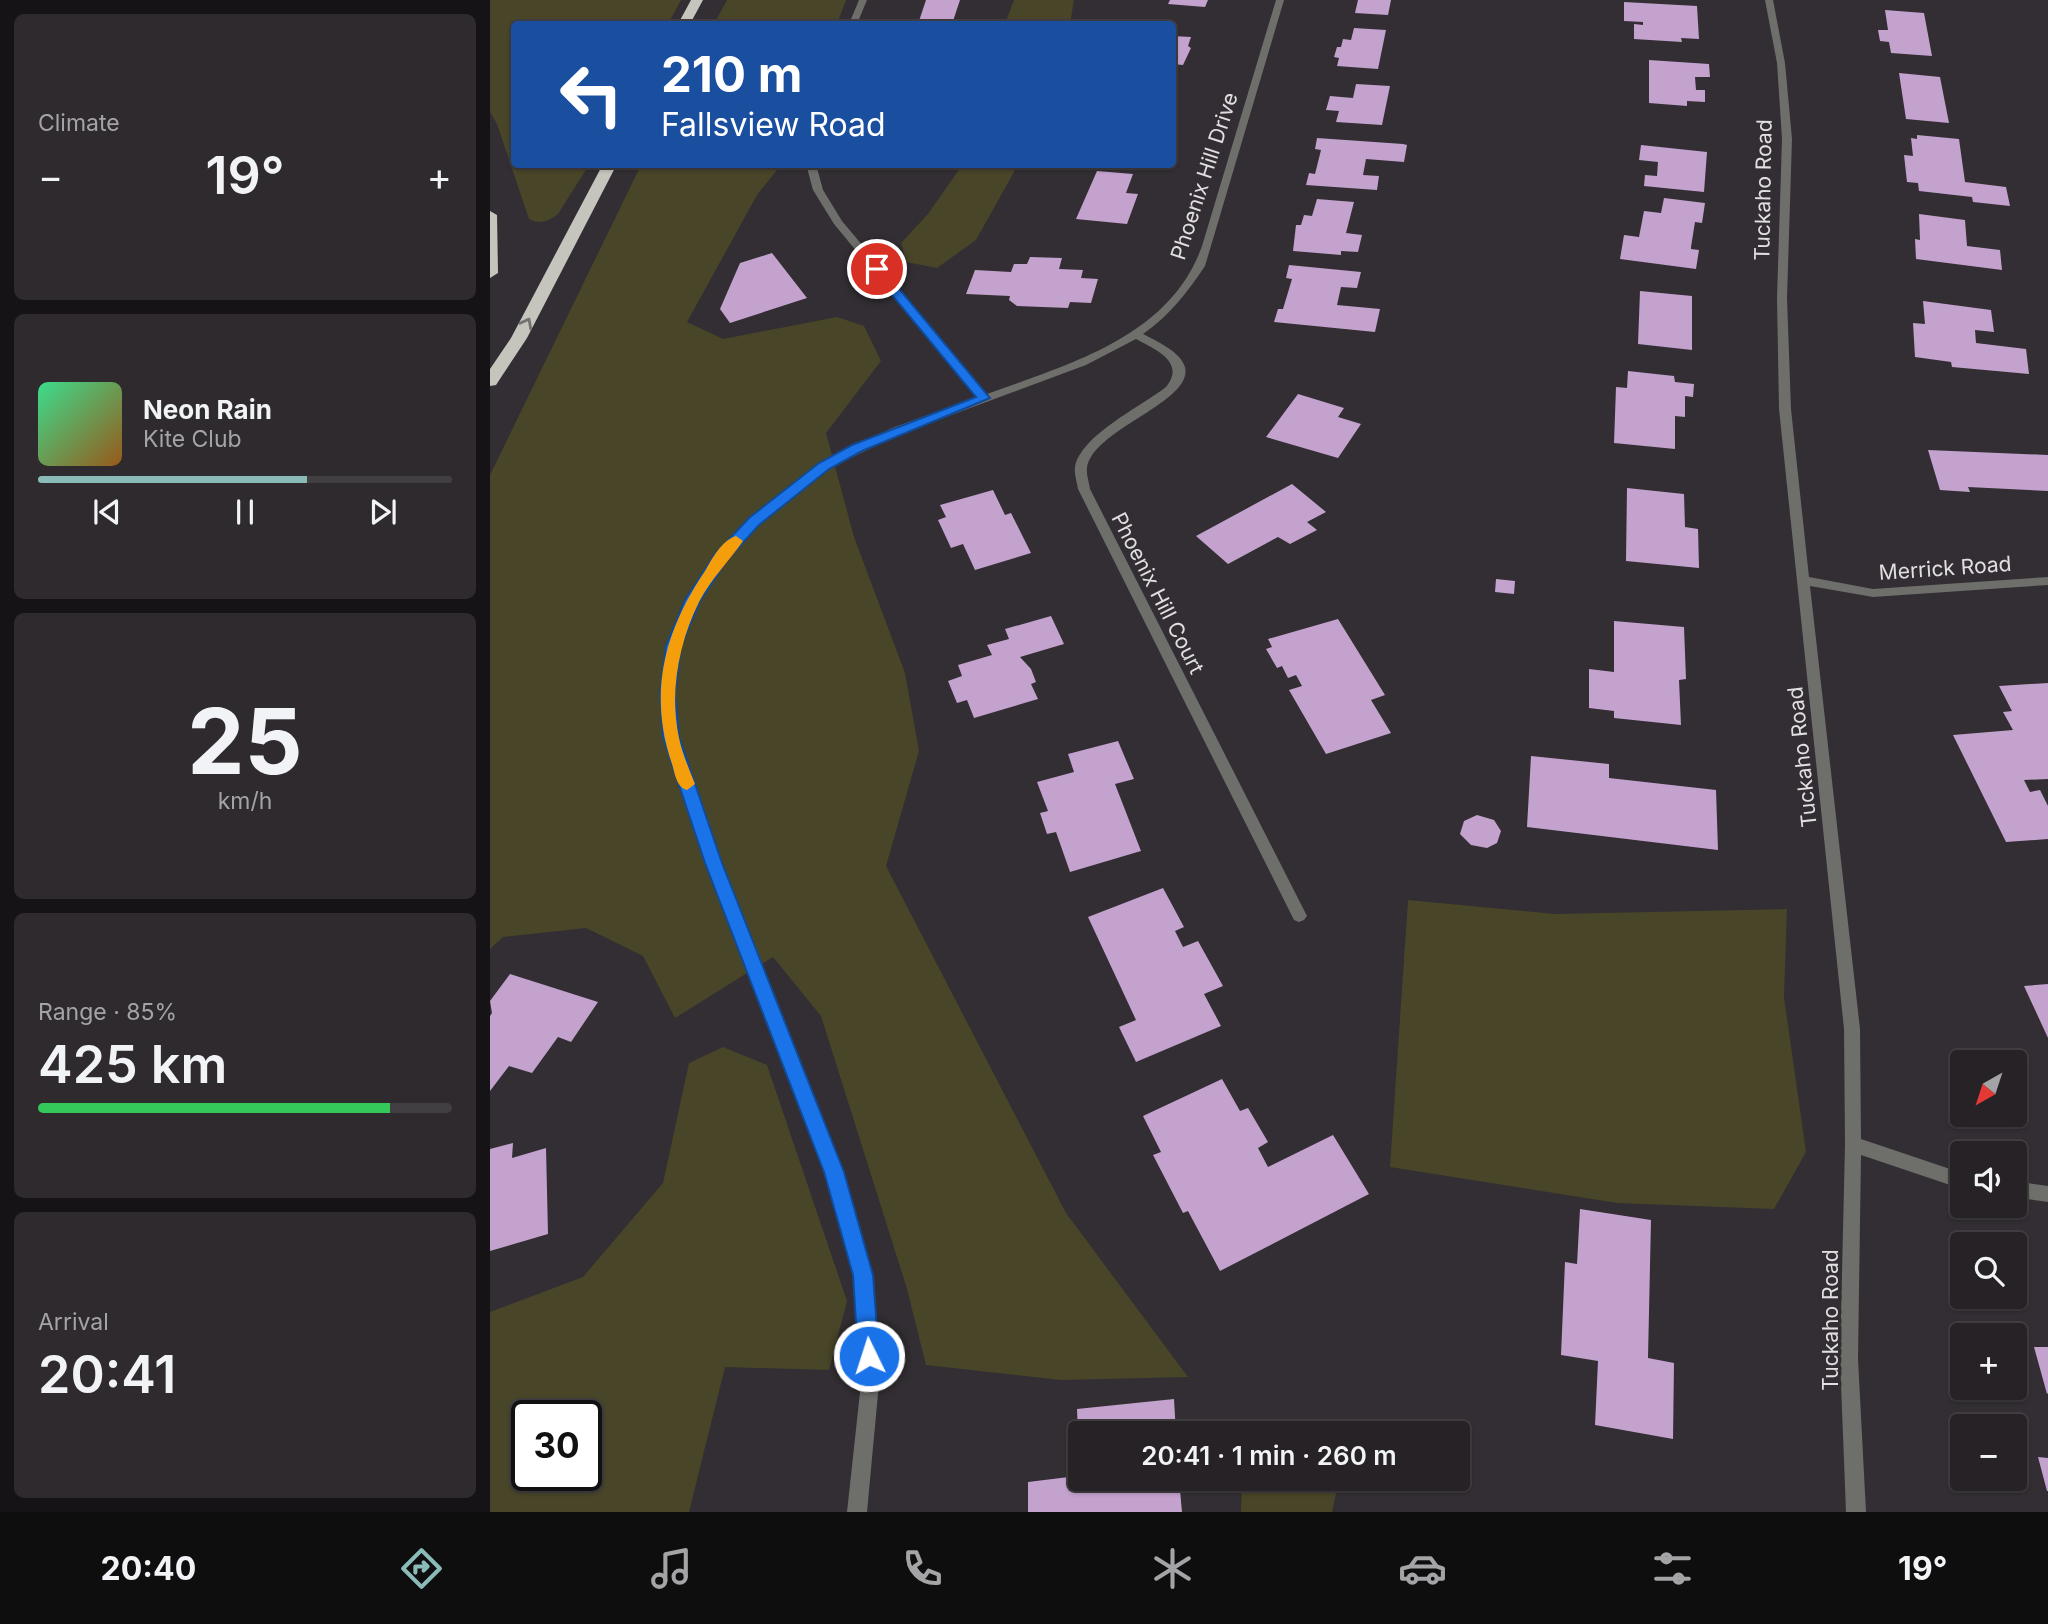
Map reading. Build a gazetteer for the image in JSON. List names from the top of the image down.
{
  "streets": {
    "street": [
      "Phoenix Hill Drive",
      "Tuckaho Road",
      "Merrick Road",
      "Phoenix Hill Court"
    ]
  },
  "crossings": [
    ["Phoenix Hill Drive", "Phoenix Hill Court"],
    ["Tuckaho Road", "Merrick Road"]
  ],
  "north": "bottom left",
  "page": {
    "tile": [
      "Climate",
      ["25", "km/h"],
      ["Range · 85%", "425 km"],
      ["Arrival", "20:41"]
    ],
    "turn": ["210 m", "Fallsview Road"],
    "heat": ["−", "19°", "+"],
    "song": ["Neon Rain", "Kite Club"],
    "map_buttons": ["+", "−"],
    "limit": "30",
    "trip": "20:41 · 1 min · 260 m",
    "tabs": ["20:40", "19°"]
  }
}
